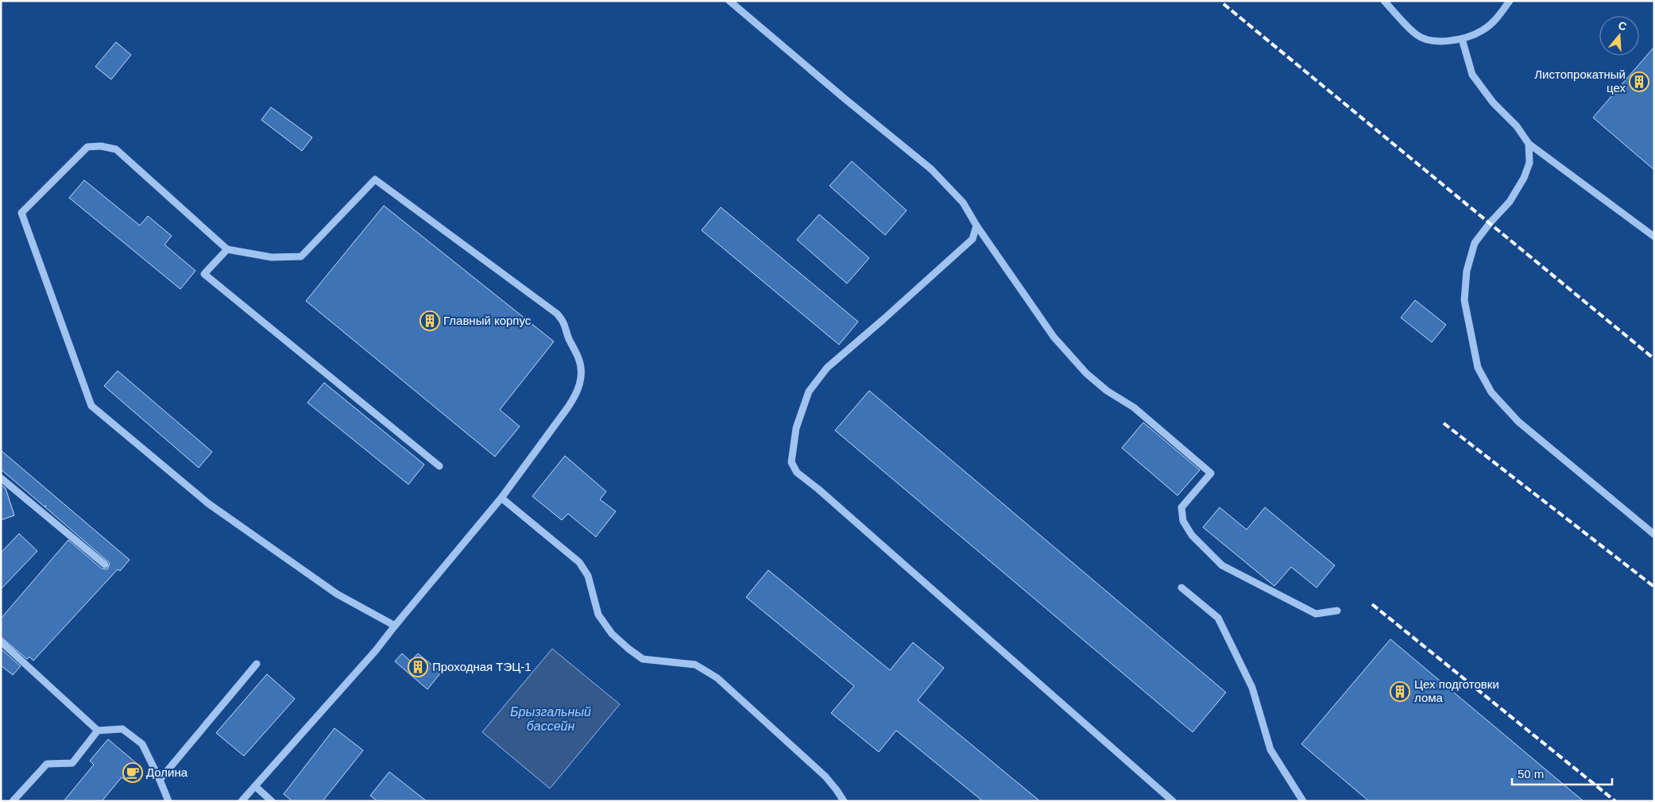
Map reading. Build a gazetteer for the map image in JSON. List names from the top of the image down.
{
  "water": ["Брызгальный бассейн"],
  "places": {
    "building": [
      "Листопрокатный цех",
      "Главный корпус",
      "Проходная ТЭЦ-1",
      "Цех подготовки лома"
    ],
    "cafe": ["Долина"]
  },
  "scale_bar": "50 m",
  "north": "top"
}
